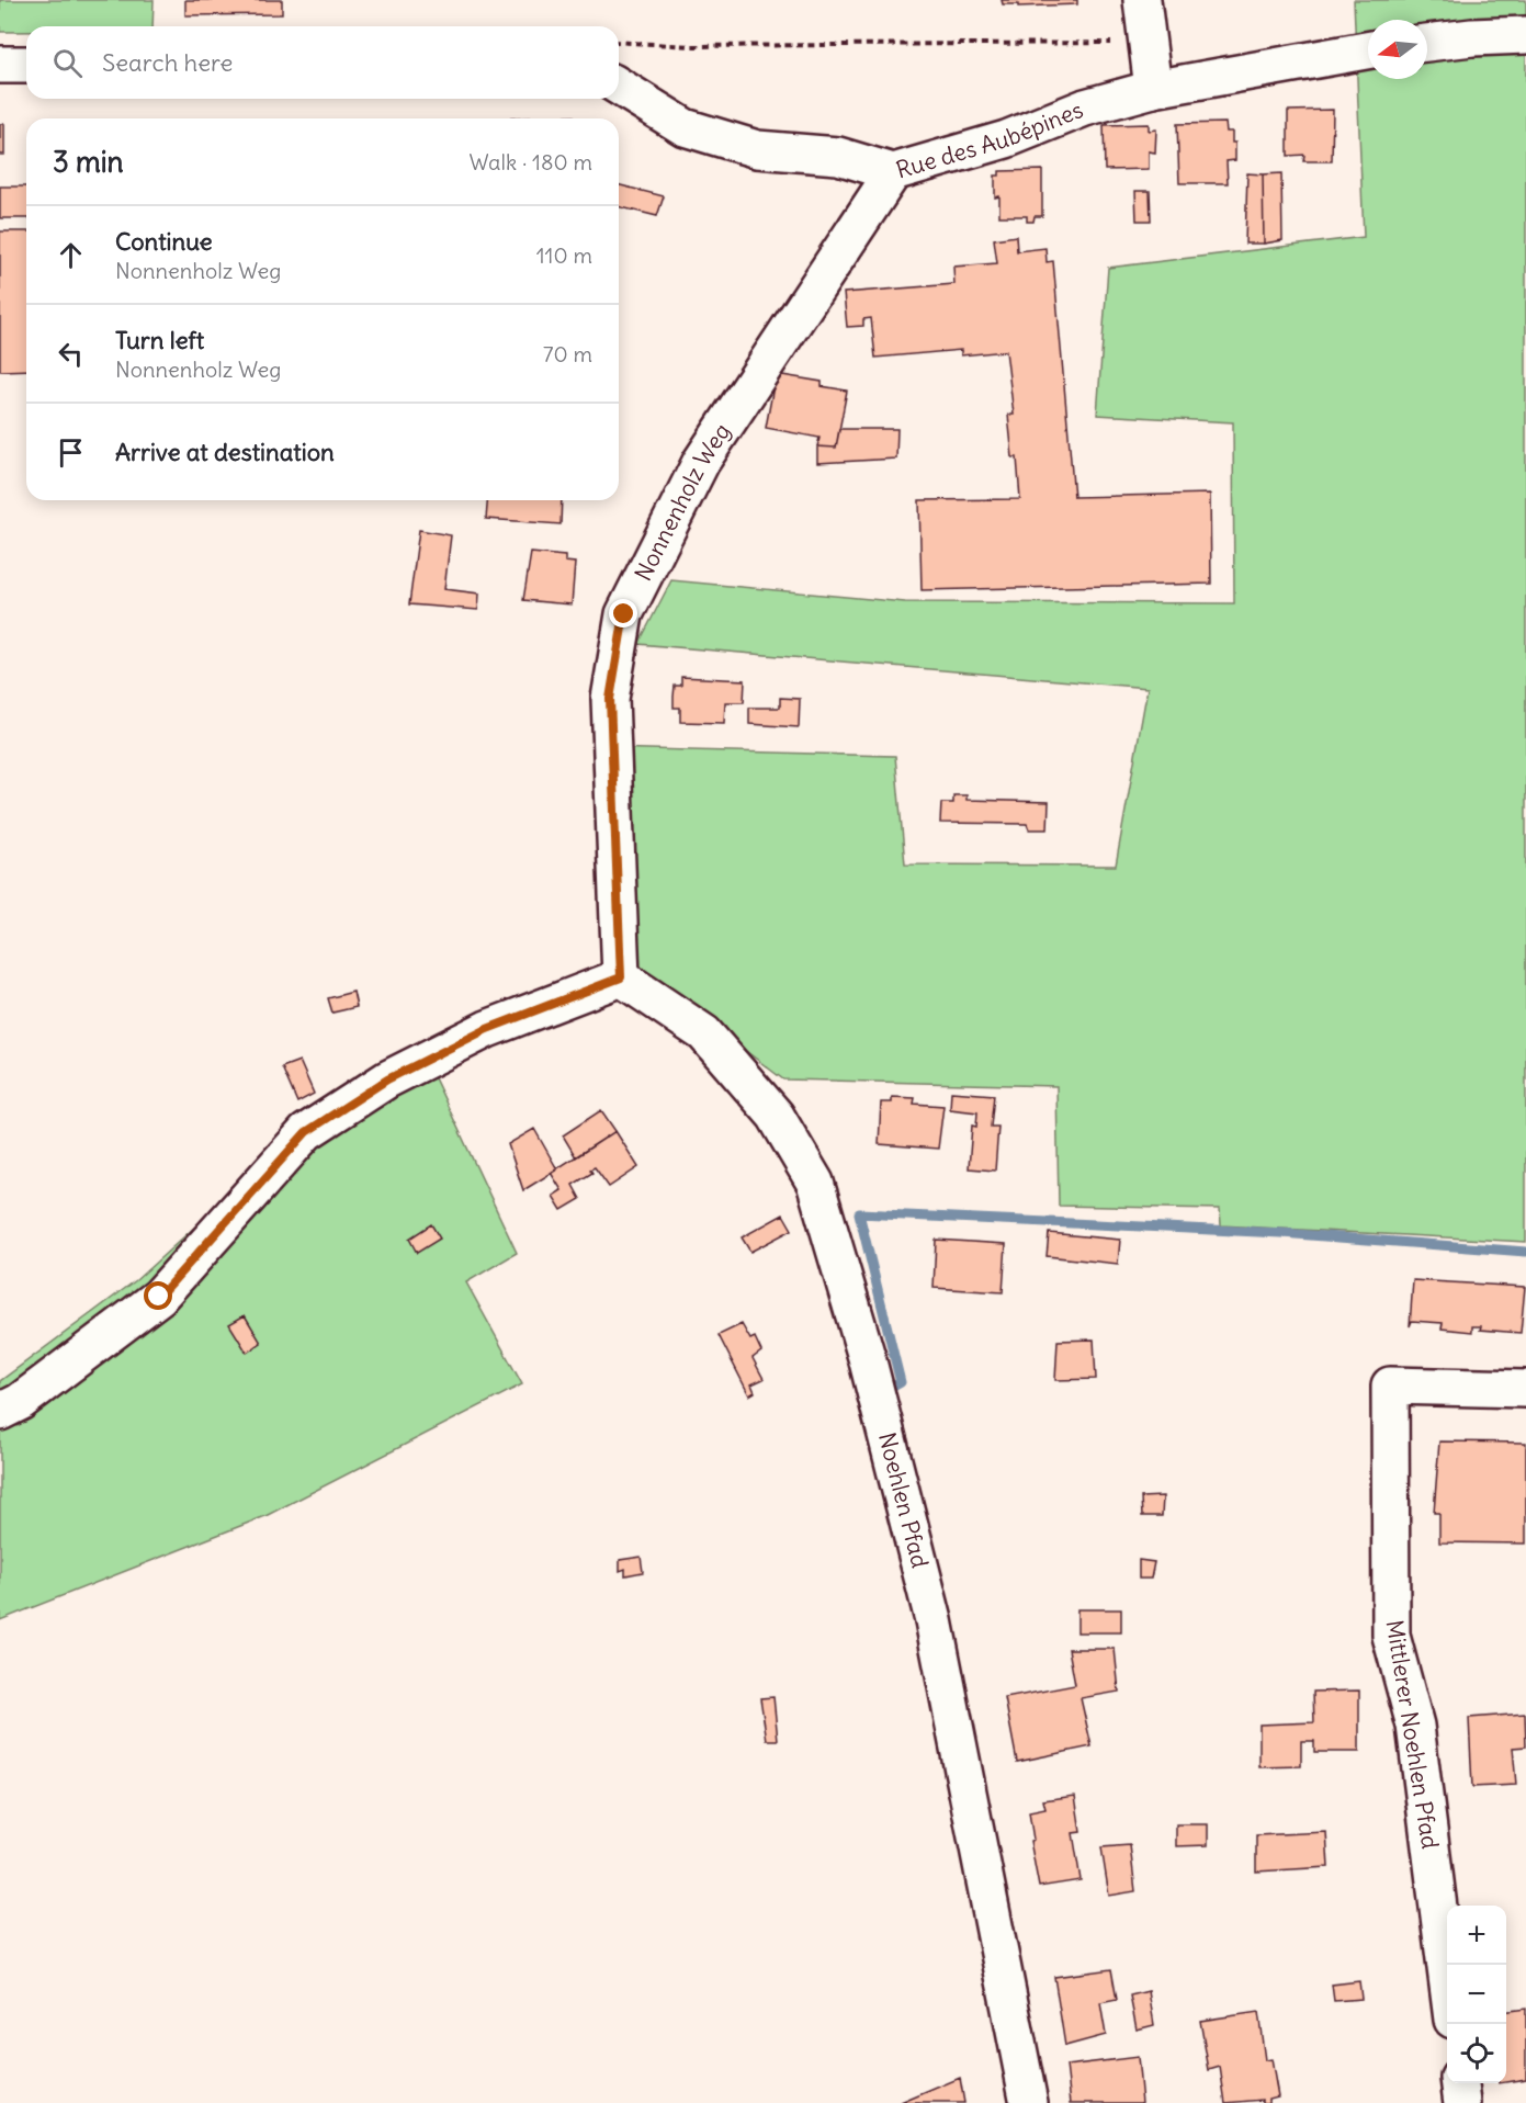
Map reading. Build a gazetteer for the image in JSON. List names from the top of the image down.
{
  "streets": {
    "street": [
      "Rue des Aubépines",
      "Nonnenholz Weg",
      "Noehlen Pfad",
      "Mittlerer Noehlen Pfad"
    ]
  },
  "crossings": [
    ["Rue des Aubépines", "Nonnenholz Weg"],
    ["Nonnenholz Weg", "Noehlen Pfad"]
  ],
  "north": "left",
  "page": {
    "search": "Search here",
    "heading": ["3 min", "Walk · 180 m"],
    "list": [
      ["Continue", "Nonnenholz Weg", "110 m"],
      ["Turn left", "Nonnenholz Weg", "70 m"],
      "Arrive at destination"
    ],
    "map_buttons": ["+", "−"]
  }
}
